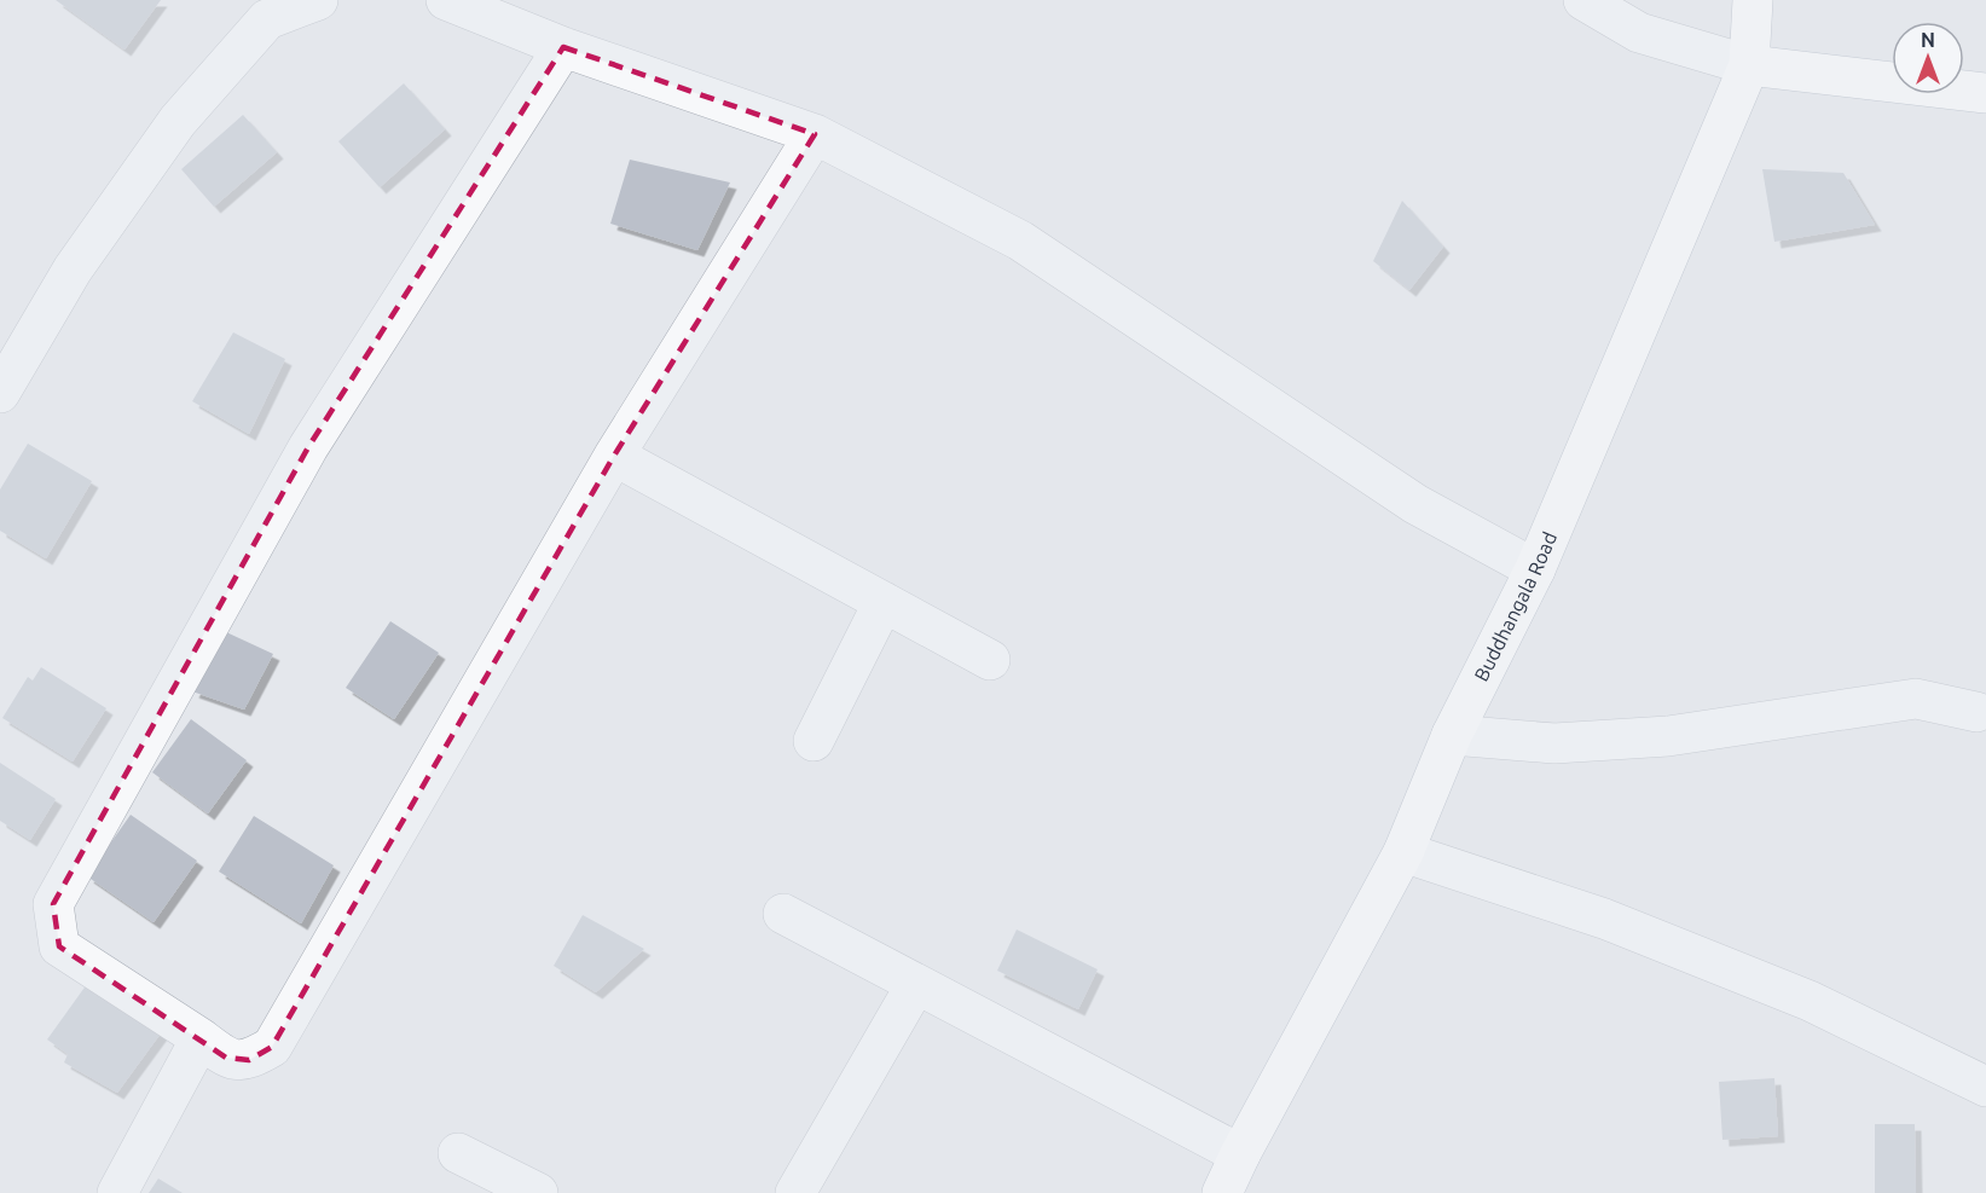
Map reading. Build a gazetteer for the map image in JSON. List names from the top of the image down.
{
  "streets": {
    "main road": ["Buddhangala Road"]
  },
  "north": "top"
}
